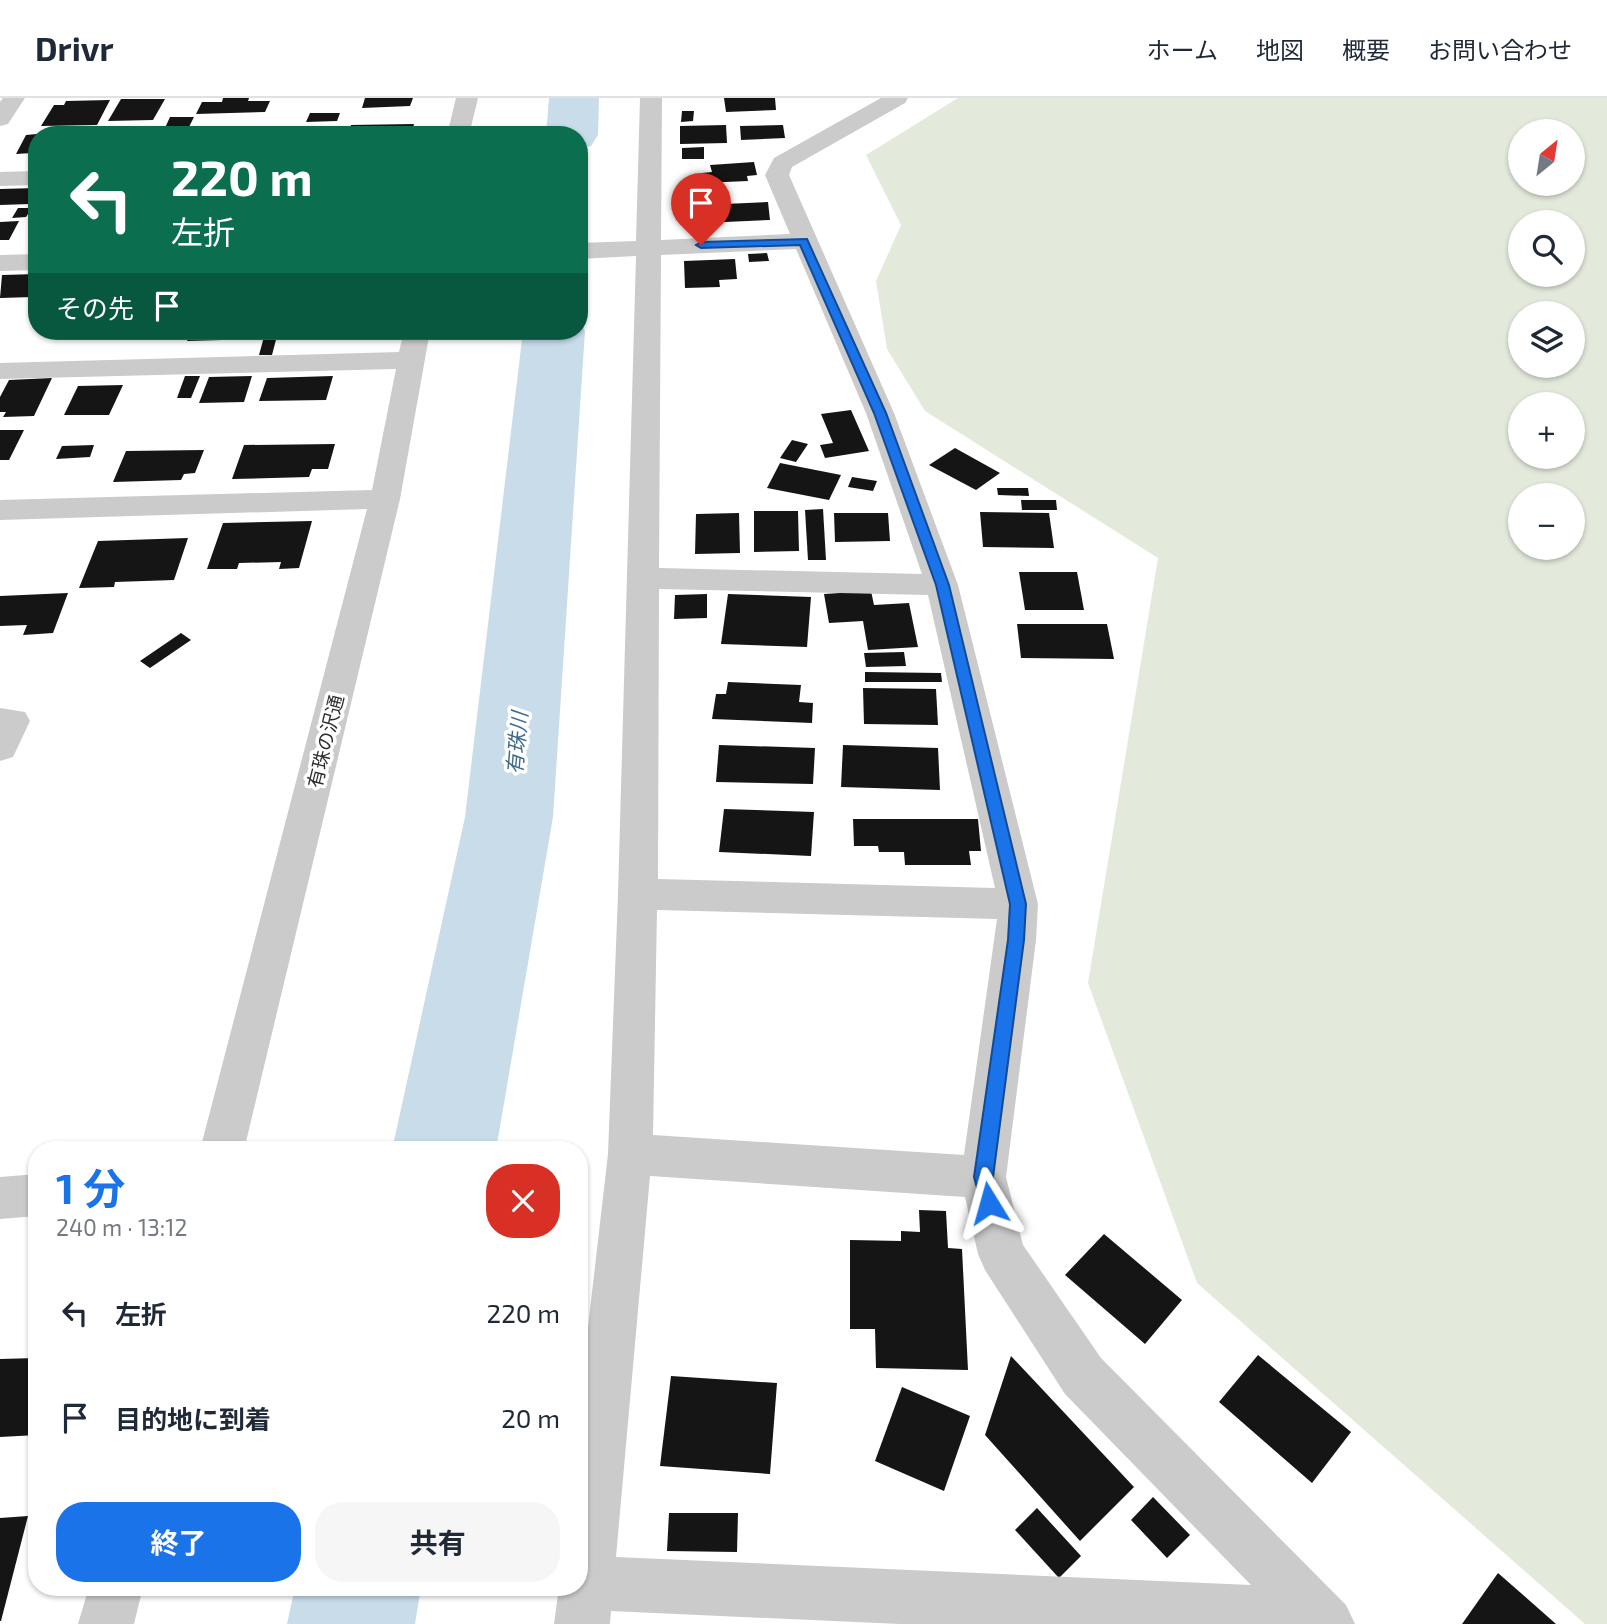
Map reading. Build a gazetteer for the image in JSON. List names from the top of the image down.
{
  "streets": {
    "street": ["有珠の沢通"]
  },
  "water": ["有珠川"],
  "north": "top right",
  "page": {
    "header": "Drivr",
    "nav": [
      "ホーム",
      "地図",
      "概要",
      "お問い合わせ"
    ],
    "map_buttons": ["+", "−"],
    "turn": ["220 m", "左折"],
    "then": "その先",
    "heading": ["1 分", "240 m · 13:12"],
    "list": [
      {
        "name": "左折",
        "value": "220 m"
      },
      {
        "name": "目的地に到着",
        "value": "20 m"
      }
    ],
    "buttons": ["終了", "共有"]
  }
}
